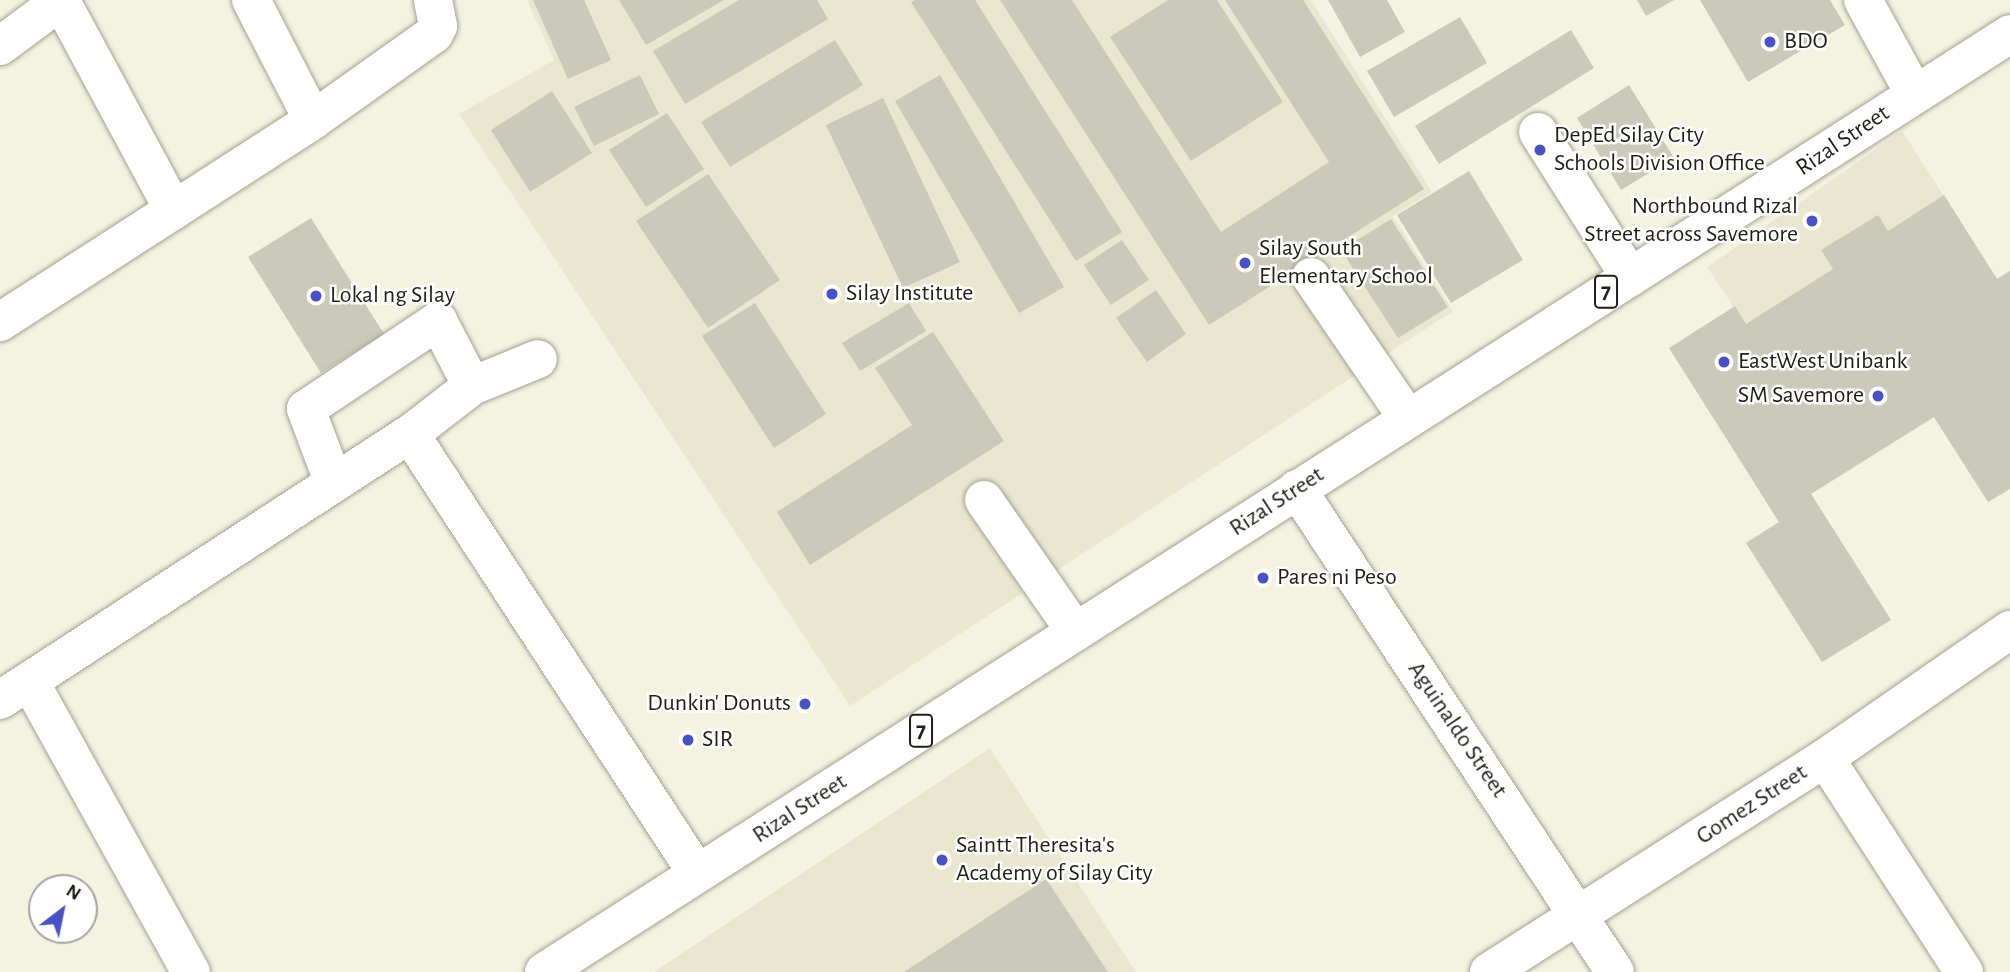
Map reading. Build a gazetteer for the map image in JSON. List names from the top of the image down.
{
  "streets": {
    "street": [
      "Rizal Street",
      "7",
      "Aguinaldo Street",
      "Gomez Street"
    ]
  },
  "crossings": [
    ["Rizal Street", "Aguinaldo Street"],
    ["Aguinaldo Street", "Gomez Street"]
  ],
  "places": [
    "BDO",
    "DepEd Silay City Schools Division Office",
    "Northbound Rizal Street across Savemore",
    "Silay South Elementary School",
    "Silay Institute",
    "Lokal ng Silay",
    "EastWest Unibank",
    "SM Savemore",
    "Pares ni Peso",
    "Dunkin' Donuts",
    "SIR",
    "Saintt Theresita's Academy of Silay City"
  ],
  "north": "top right"
}
